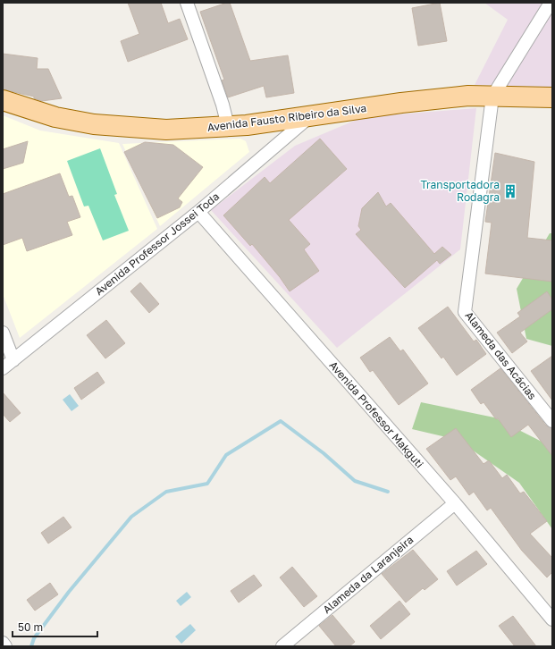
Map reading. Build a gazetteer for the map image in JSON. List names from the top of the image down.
{
  "streets": {
    "main road": ["Avenida Fausto Ribeiro da Silva"],
    "street": [
      "Avenida Professor Jossei Toda",
      "Alameda das Acácias",
      "Avenida Professor Makguti",
      "Alameda da Laranjeira"
    ]
  },
  "crossings": [
    ["Avenida Fausto Ribeiro da Silva", "Avenida Professor Jossei Toda"],
    ["Avenida Fausto Ribeiro da Silva", "Alameda das Acácias"],
    ["Avenida Professor Jossei Toda", "Avenida Professor Makguti"],
    ["Avenida Professor Makguti", "Alameda da Laranjeira"]
  ],
  "places": {
    "building": ["Transportadora Rodagra"]
  },
  "scale_bar": "50 m"
}
